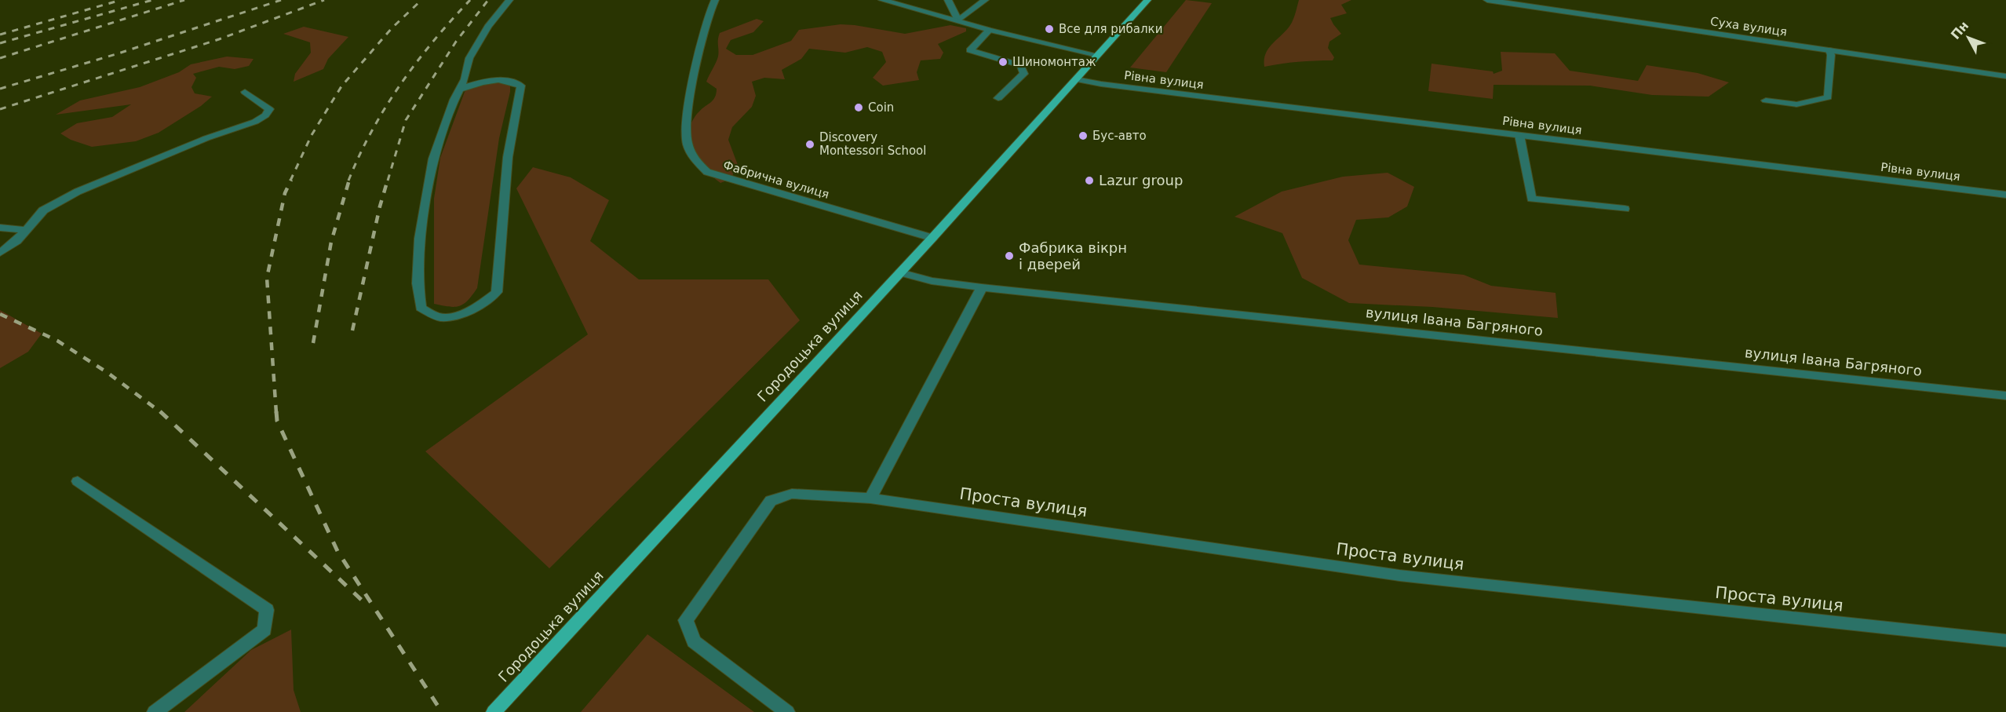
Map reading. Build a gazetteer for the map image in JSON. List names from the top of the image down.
{
  "streets": {
    "main road": ["Городоцька вулиця"],
    "street": [
      "Суха вулиця",
      "Рівна вулиця",
      "Фабрична вулиця",
      "вулиця Івана Багряного",
      "Проста вулиця"
    ]
  },
  "crossings": [
    ["Рівна вулиця", "Городоцька вулиця"],
    ["Фабрична вулиця", "Городоцька вулиця"],
    ["вулиця Івана Багряного", "Городоцька вулиця"]
  ],
  "places": [
    "Все для рибалки",
    "Шиномонтаж",
    "Coin",
    "Бус-авто",
    "Discovery Montessori School",
    "Lazur group",
    "Фабрика вікрн і дверей"
  ],
  "north": "top left"
}
